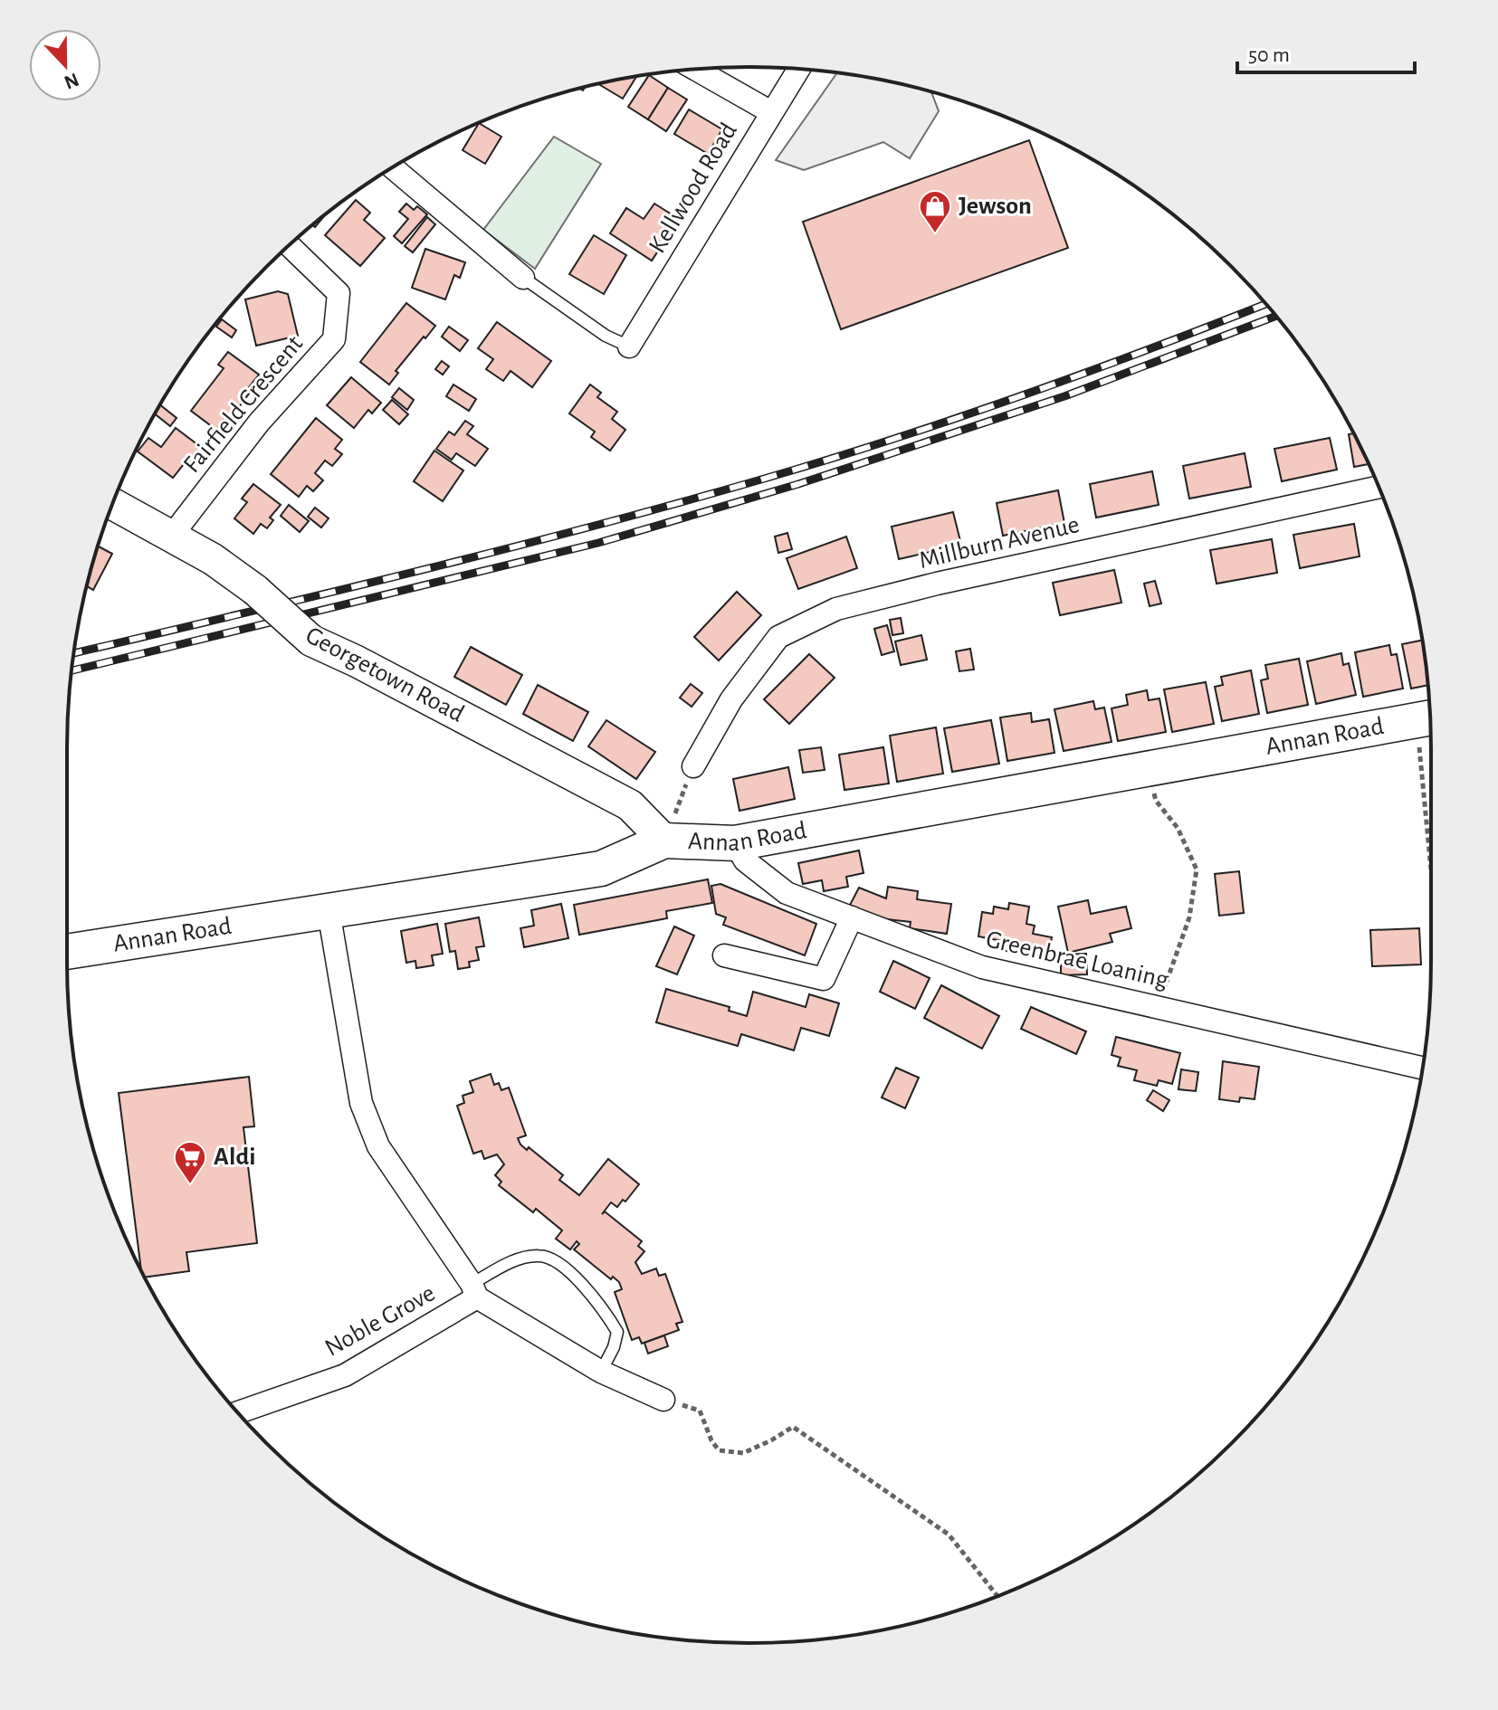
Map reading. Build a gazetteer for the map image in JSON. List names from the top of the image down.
{
  "streets": {
    "main road": ["Annan Road"],
    "street": [
      "Kellwood Road",
      "Fairfield Crescent",
      "Millburn Avenue",
      "Georgetown Road",
      "Greenbrae Loaning",
      "Noble Grove"
    ]
  },
  "crossings": [
    ["Fairfield Crescent", "Georgetown Road"],
    ["Georgetown Road", "Annan Road"],
    ["Annan Road", "Greenbrae Loaning"]
  ],
  "places": {
    "shop": ["Jewson"],
    "supermarket": ["Aldi"]
  },
  "scale_bar": "50 m",
  "north": "bottom"
}
